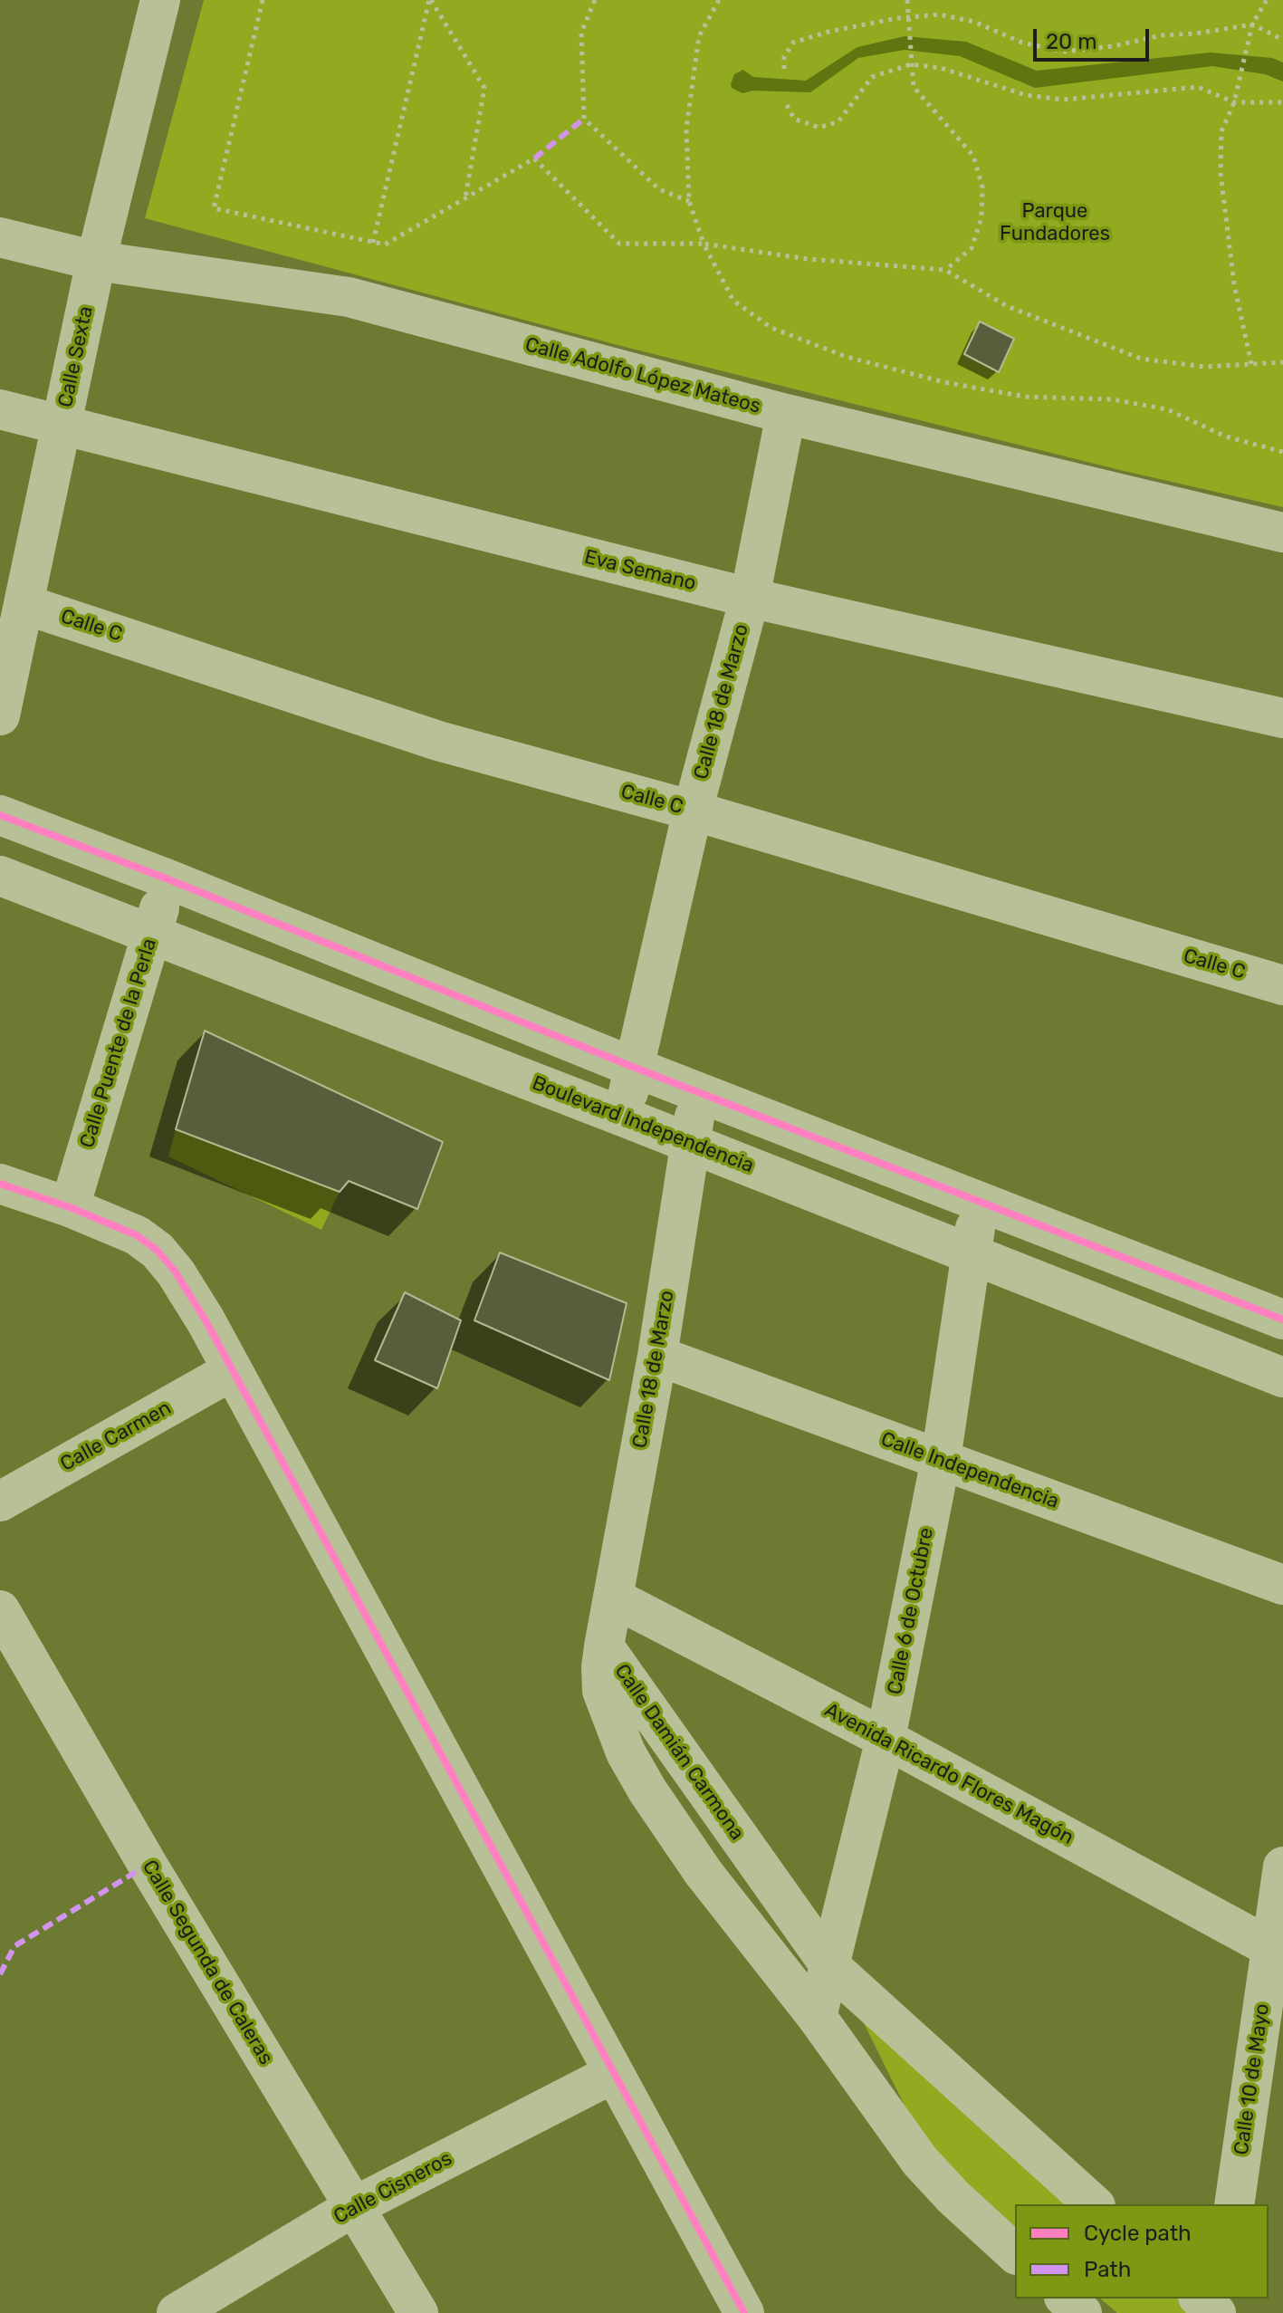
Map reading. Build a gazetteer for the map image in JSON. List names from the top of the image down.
{
  "streets": {
    "street": [
      "Calle Sexta",
      "Calle Adolfo López Mateos",
      "Eva Semano",
      "Calle C",
      "Calle 18 de Marzo",
      "Calle Puente de la Perla",
      "Boulevard Independencia",
      "Calle Carmen",
      "Calle Independencia",
      "Calle 6 de Octubre",
      "Calle Damián Carmona",
      "Avenida Ricardo Flores Magón",
      "Calle Segunda de Caleras",
      "Calle 10 de Mayo",
      "Calle Cisneros"
    ]
  },
  "crossings": [
    ["Calle Sexta", "Calle Adolfo López Mateos"],
    ["Calle Sexta", "Eva Semano"],
    ["Calle Sexta", "Calle C"],
    ["Calle Adolfo López Mateos", "Calle 18 de Marzo"],
    ["Eva Semano", "Calle 18 de Marzo"],
    ["Calle C", "Calle 18 de Marzo"],
    ["Calle 18 de Marzo", "Boulevard Independencia"],
    ["Calle 18 de Marzo", "Calle Independencia"],
    ["Calle 18 de Marzo", "Calle Damián Carmona"],
    ["Calle 18 de Marzo", "Avenida Ricardo Flores Magón"],
    ["Calle Puente de la Perla", "Boulevard Independencia"],
    ["Boulevard Independencia", "Calle 6 de Octubre"],
    ["Calle Independencia", "Calle 6 de Octubre"],
    ["Calle 6 de Octubre", "Calle Damián Carmona"],
    ["Calle 6 de Octubre", "Avenida Ricardo Flores Magón"],
    ["Avenida Ricardo Flores Magón", "Calle 10 de Mayo"],
    ["Calle Segunda de Caleras", "Calle Cisneros"]
  ],
  "parks": ["Parque Fundadores"],
  "legend": ["Cycle path", "Path"],
  "scale_bar": "20 m"
}
